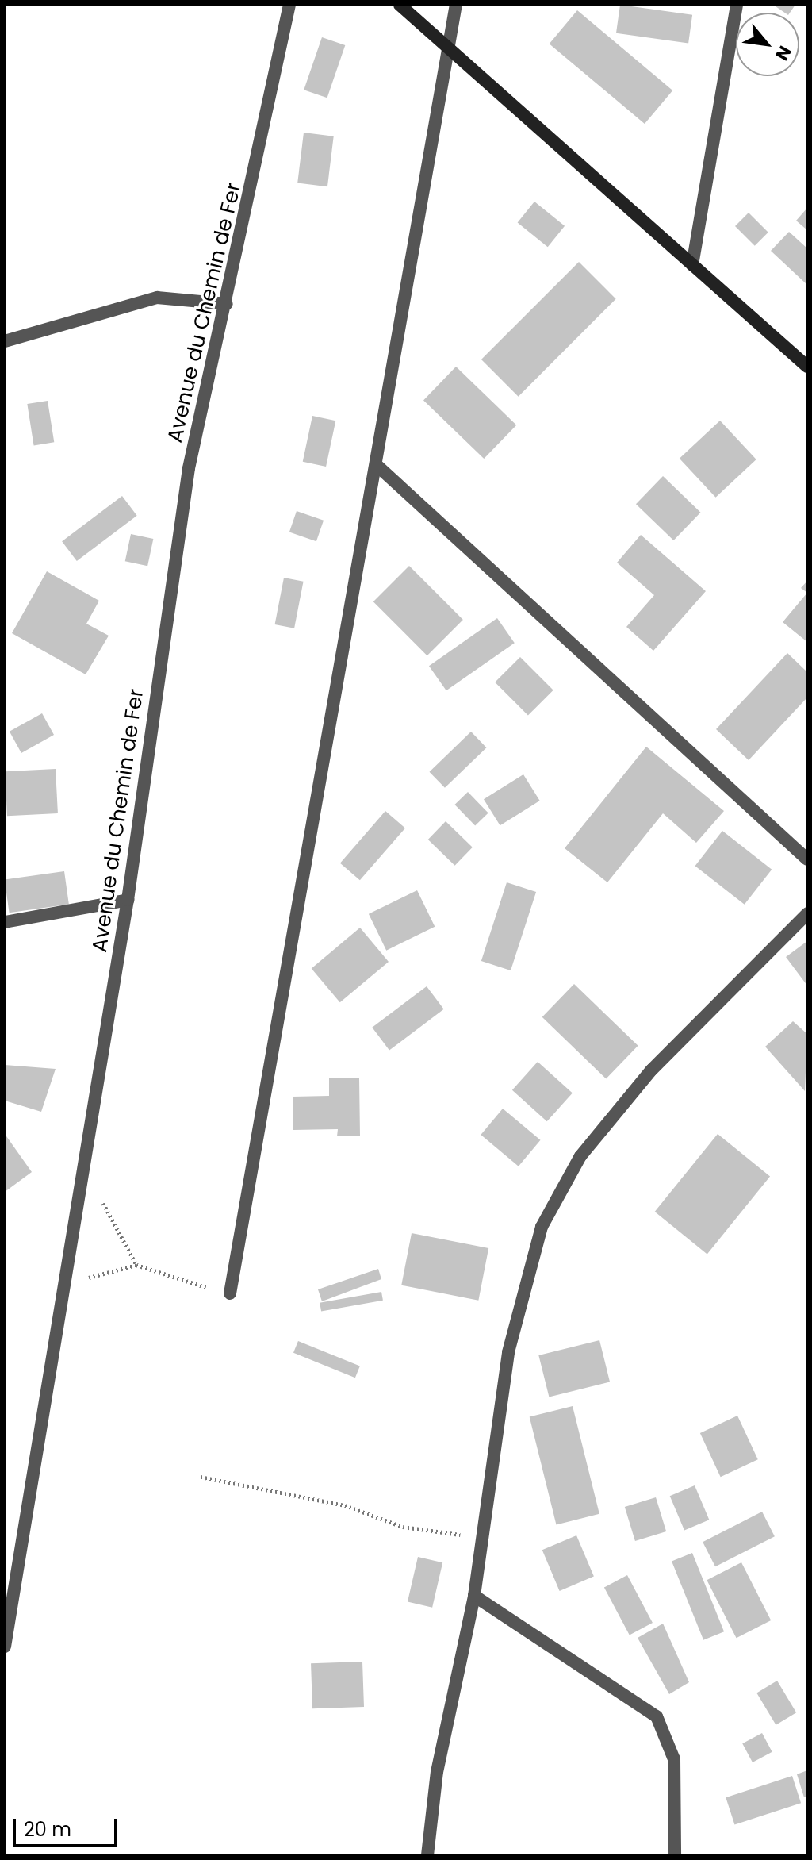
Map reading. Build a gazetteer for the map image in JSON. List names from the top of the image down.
{
  "streets": {
    "street": ["Avenue du Chemin de Fer"]
  },
  "scale_bar": "20 m",
  "north": "bottom right"
}
